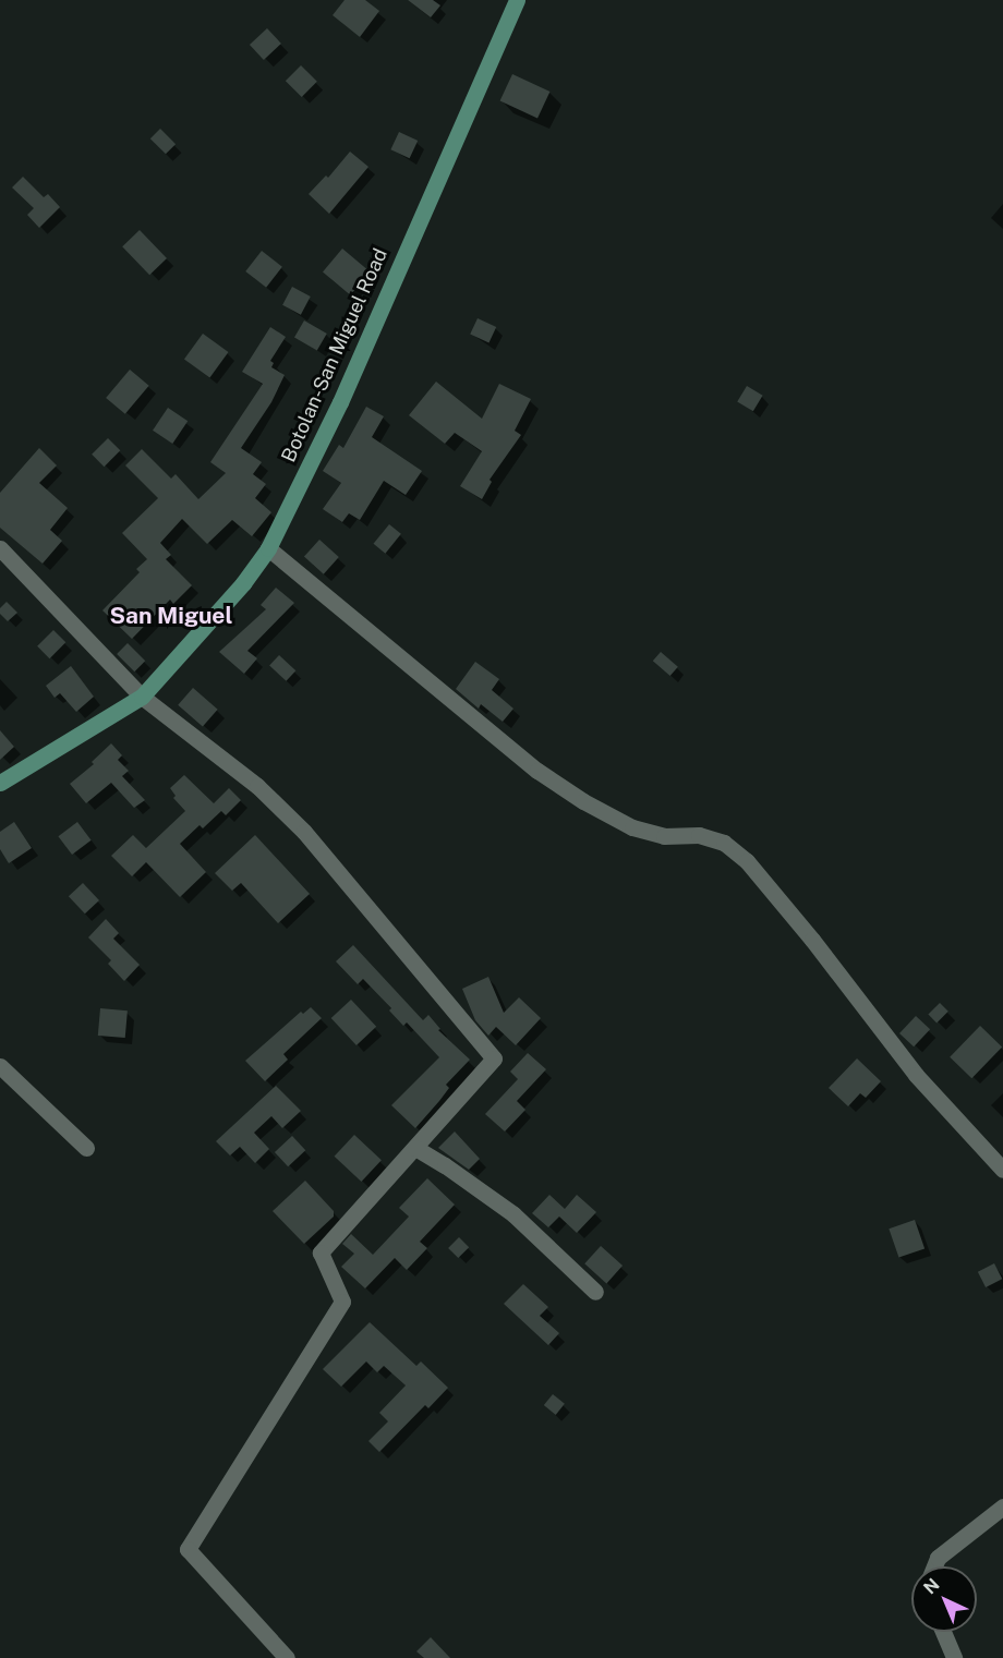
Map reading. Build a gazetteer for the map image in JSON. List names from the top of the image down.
{
  "streets": {
    "main road": ["Botolan-San Miguel Road"]
  },
  "districts": ["San Miguel"],
  "north": "top left"
}
